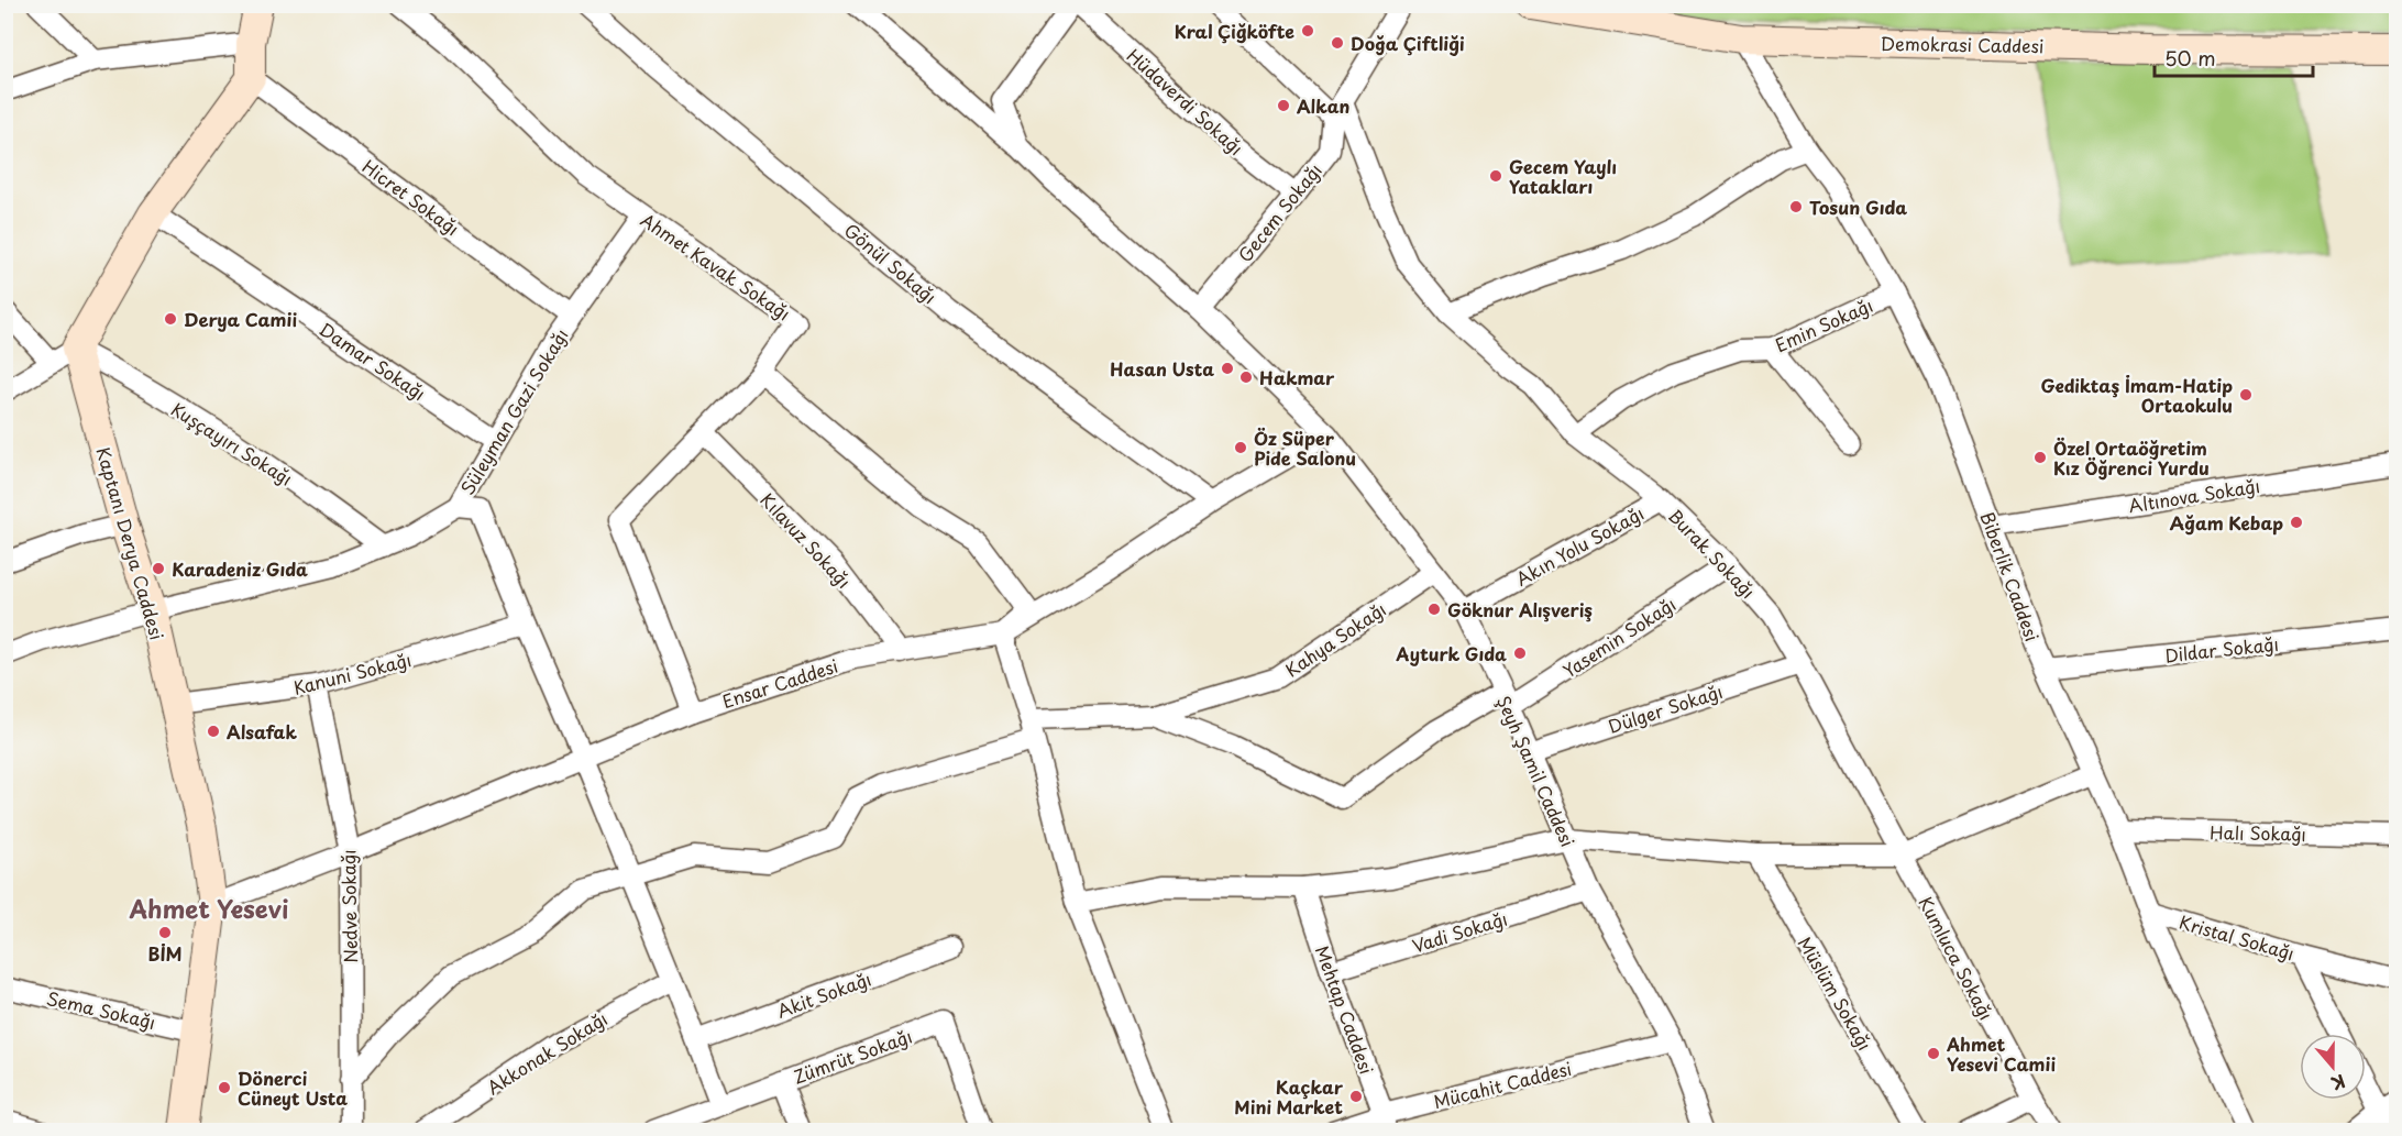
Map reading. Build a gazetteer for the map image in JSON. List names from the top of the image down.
{
  "streets": {
    "street": [
      "Demokrasi Caddesi",
      "Hüdaverdi Sokağı",
      "Hicret Sokağı",
      "Gecem Sokağı",
      "Gönül Sokağı",
      "Ahmet Kavak Sokağı",
      "Emin Sokağı",
      "Damar Sokağı",
      "Süleyman Gazi Sokağı",
      "Kuşçayırı Sokağı",
      "Altınova Sokağı",
      "Kılavuz Sokağı",
      "Kaptanı Derya Caddesi",
      "Akın Yolu Sokağı",
      "Burak Sokağı",
      "Biberlik Caddesi",
      "Yasemin Sokağı",
      "Kahya Sokağı",
      "Dildar Sokağı",
      "Kanuni Sokağı",
      "Ensar Caddesi",
      "Dülger Sokağı",
      "Şeyh Şamil Caddesi",
      "Halı Sokağı",
      "Nedve Sokağı",
      "Vadi Sokağı",
      "Kristal Sokağı",
      "Kumluca Sokağı",
      "Müslüm Sokağı",
      "Akit Sokağı",
      "Sema Sokağı",
      "Mehtap Caddesi",
      "Akkonak Sokağı",
      "Zümrüt Sokağı",
      "Mücahit Caddesi"
    ]
  },
  "crossings": [
    ["Demokrasi Caddesi", "Biberlik Caddesi"],
    ["Hüdaverdi Sokağı", "Gecem Sokağı"],
    ["Hicret Sokağı", "Süleyman Gazi Sokağı"],
    ["Gecem Sokağı", "Burak Sokağı"],
    ["Gecem Sokağı", "Şeyh Şamil Caddesi"],
    ["Gönül Sokağı", "Ensar Caddesi"],
    ["Ahmet Kavak Sokağı", "Süleyman Gazi Sokağı"],
    ["Ahmet Kavak Sokağı", "Kılavuz Sokağı"],
    ["Ahmet Kavak Sokağı", "Ensar Caddesi"],
    ["Emin Sokağı", "Burak Sokağı"],
    ["Emin Sokağı", "Biberlik Caddesi"],
    ["Damar Sokağı", "Süleyman Gazi Sokağı"],
    ["Süleyman Gazi Sokağı", "Kuşçayırı Sokağı"],
    ["Süleyman Gazi Sokağı", "Kaptanı Derya Caddesi"],
    ["Kuşçayırı Sokağı", "Kaptanı Derya Caddesi"],
    ["Altınova Sokağı", "Biberlik Caddesi"],
    ["Kılavuz Sokağı", "Ensar Caddesi"],
    ["Kaptanı Derya Caddesi", "Kanuni Sokağı"],
    ["Kaptanı Derya Caddesi", "Ensar Caddesi"],
    ["Kaptanı Derya Caddesi", "Sema Sokağı"],
    ["Akın Yolu Sokağı", "Burak Sokağı"],
    ["Akın Yolu Sokağı", "Şeyh Şamil Caddesi"],
    ["Burak Sokağı", "Yasemin Sokağı"],
    ["Burak Sokağı", "Dülger Sokağı"],
    ["Burak Sokağı", "Kumluca Sokağı"],
    ["Biberlik Caddesi", "Dildar Sokağı"],
    ["Biberlik Caddesi", "Halı Sokağı"],
    ["Biberlik Caddesi", "Kristal Sokağı"],
    ["Yasemin Sokağı", "Kahya Sokağı"],
    ["Yasemin Sokağı", "Şeyh Şamil Caddesi"],
    ["Kahya Sokağı", "Şeyh Şamil Caddesi"],
    ["Kanuni Sokağı", "Nedve Sokağı"],
    ["Ensar Caddesi", "Şeyh Şamil Caddesi"],
    ["Ensar Caddesi", "Nedve Sokağı"],
    ["Dülger Sokağı", "Şeyh Şamil Caddesi"],
    ["Şeyh Şamil Caddesi", "Vadi Sokağı"],
    ["Şeyh Şamil Caddesi", "Mücahit Caddesi"],
    ["Vadi Sokağı", "Mehtap Caddesi"],
    ["Mehtap Caddesi", "Mücahit Caddesi"]
  ],
  "districts": ["Ahmet Yesevi"],
  "places": [
    "Kral Çiğköfte",
    "Doğa Çiftliği",
    "Alkan",
    "Gecem Yaylı Yatakları",
    "Tosun Gıda",
    "Derya Camii",
    "Hasan Usta",
    "Hakmar",
    "Gediktaş İmam-Hatip Ortaokulu",
    "Öz Süper Pide Salonu",
    "Özel Ortaöğretim Kız Öğrenci Yurdu",
    "Ağam Kebap",
    "Karadeniz Gıda",
    "Göknur Alışveriş",
    "Ayturk Gıda",
    "Alsafak",
    "BİM",
    "Ahmet Yesevi Camii",
    "Dönerci Cüneyt Usta",
    "Kaçkar Mini Market"
  ],
  "scale_bar": "50 m",
  "north": "bottom"
}
